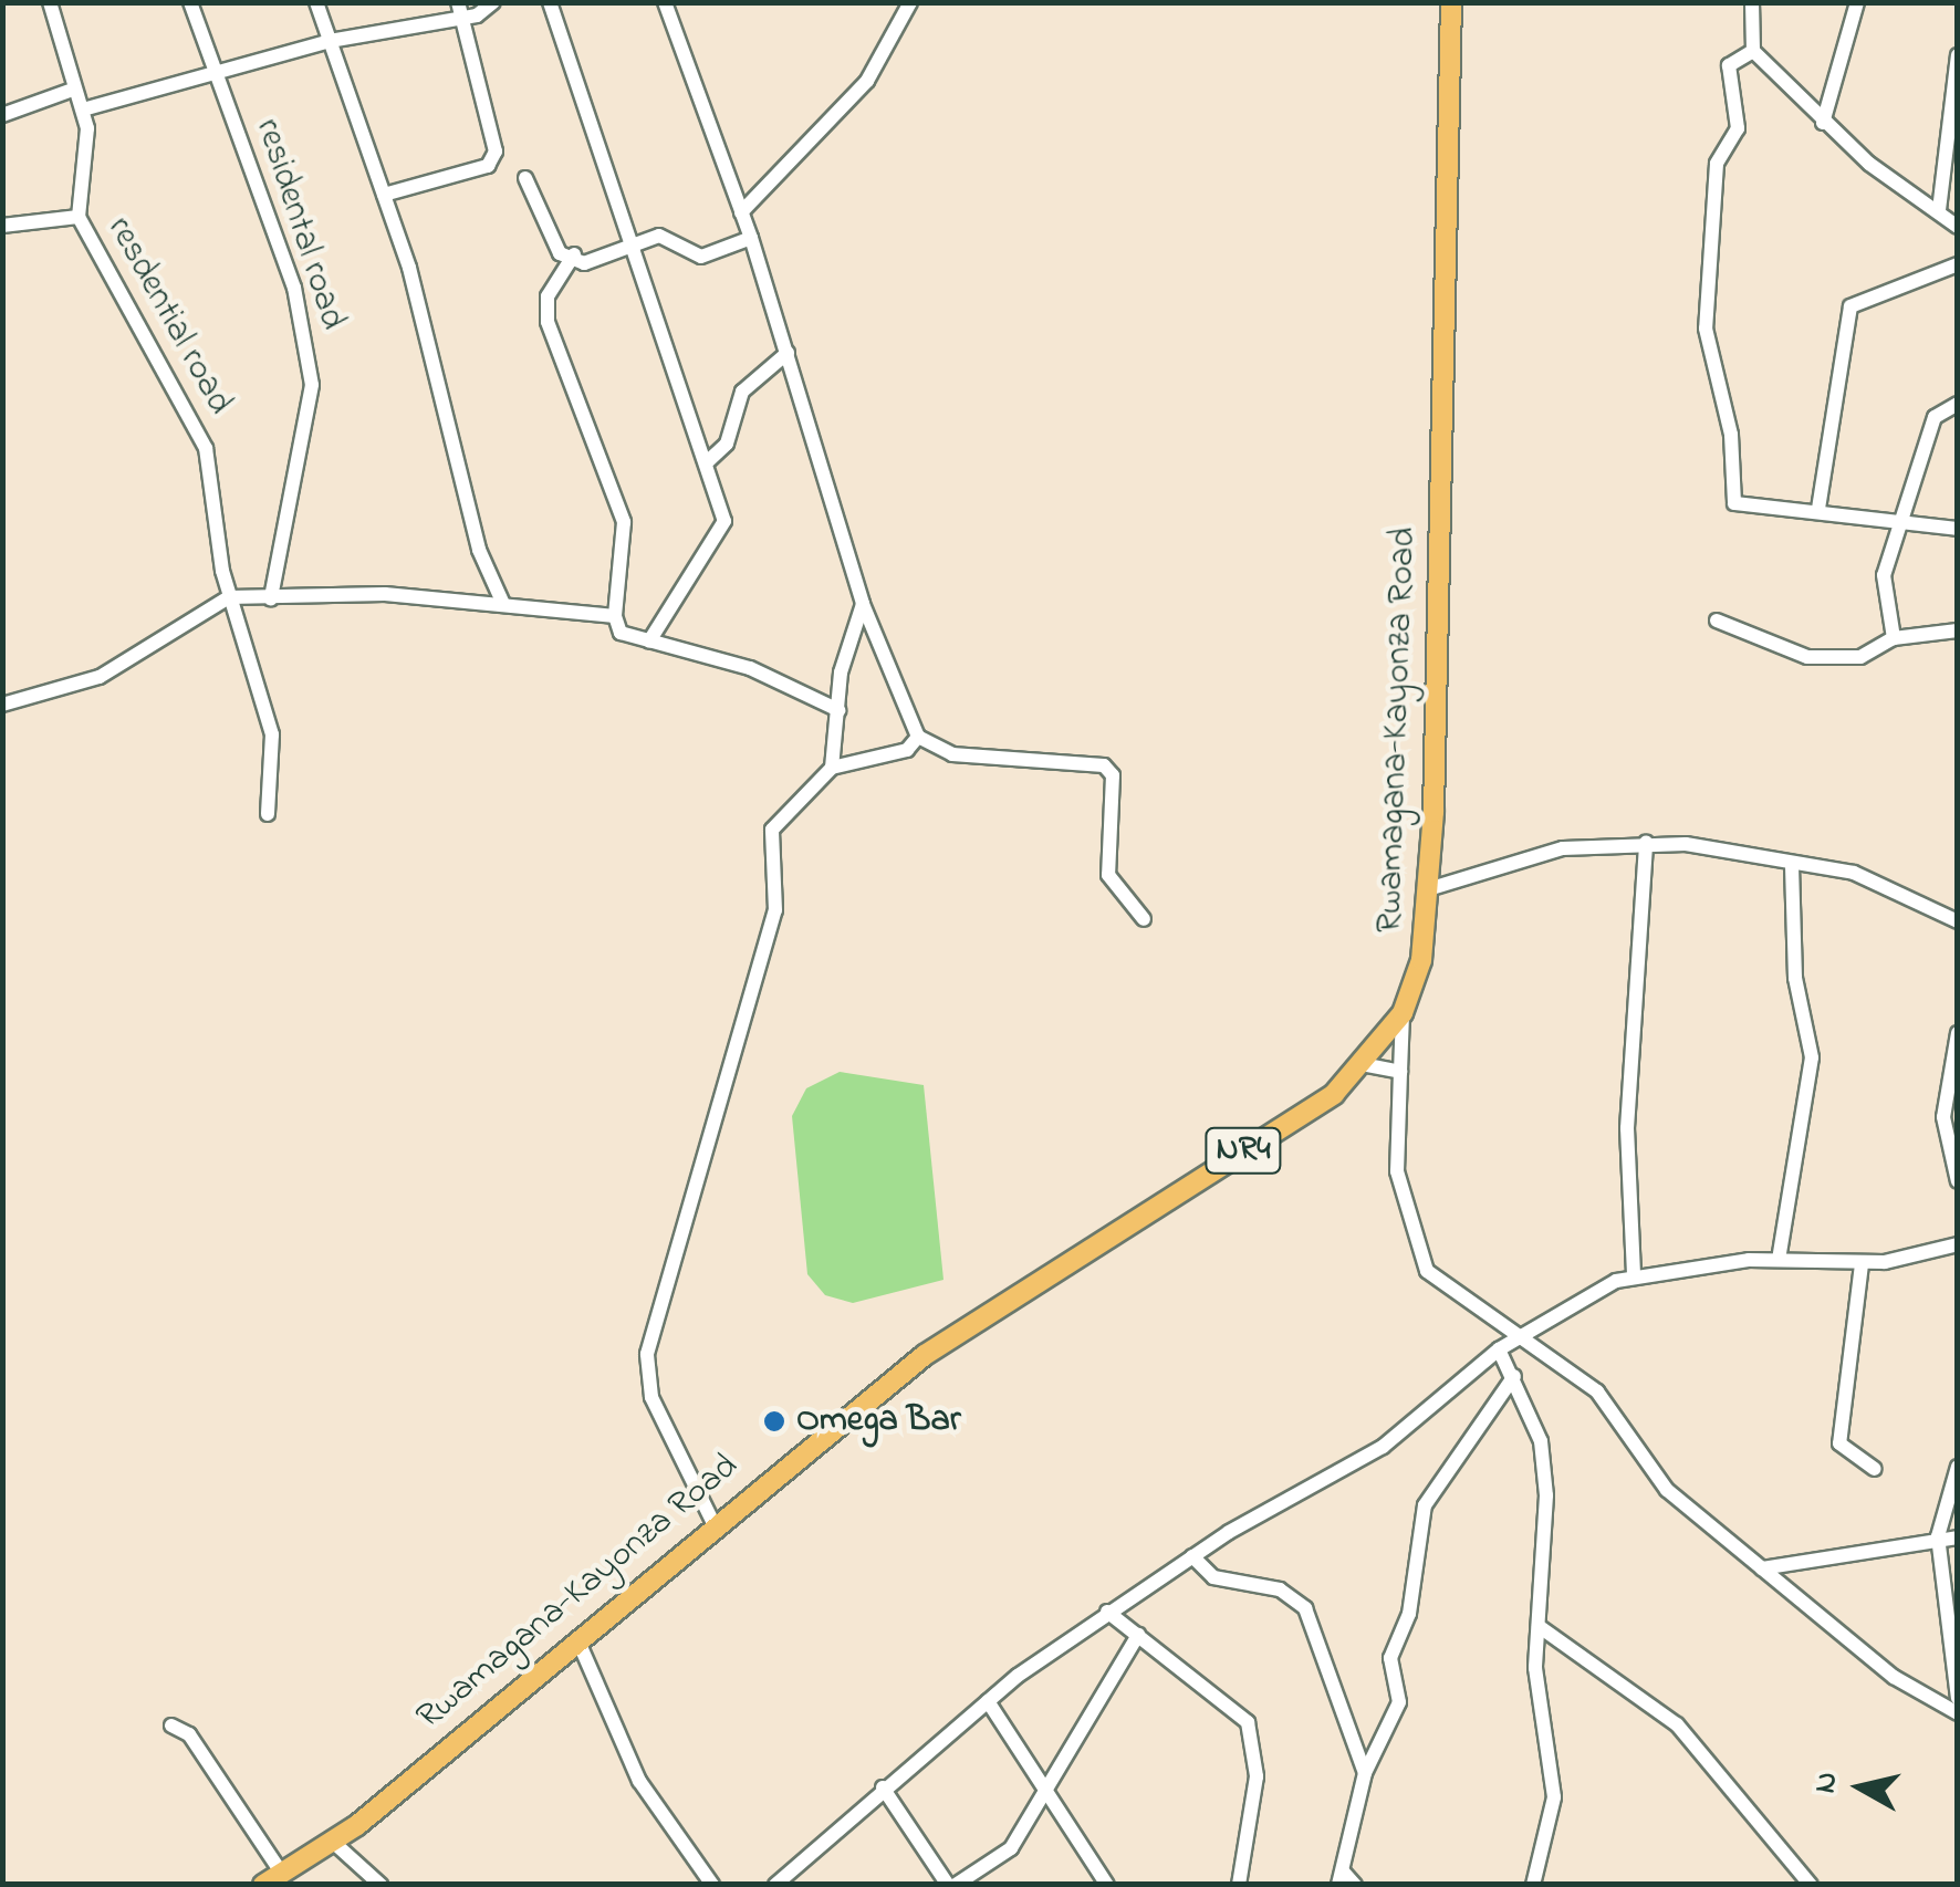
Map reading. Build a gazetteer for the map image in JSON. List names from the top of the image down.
{
  "streets": {
    "highway": ["Rwamagana-Kayonza Road", "NR4"],
    "street": ["residental road", "resdential road"]
  },
  "places": ["Omega Bar"],
  "north": "left"
}
